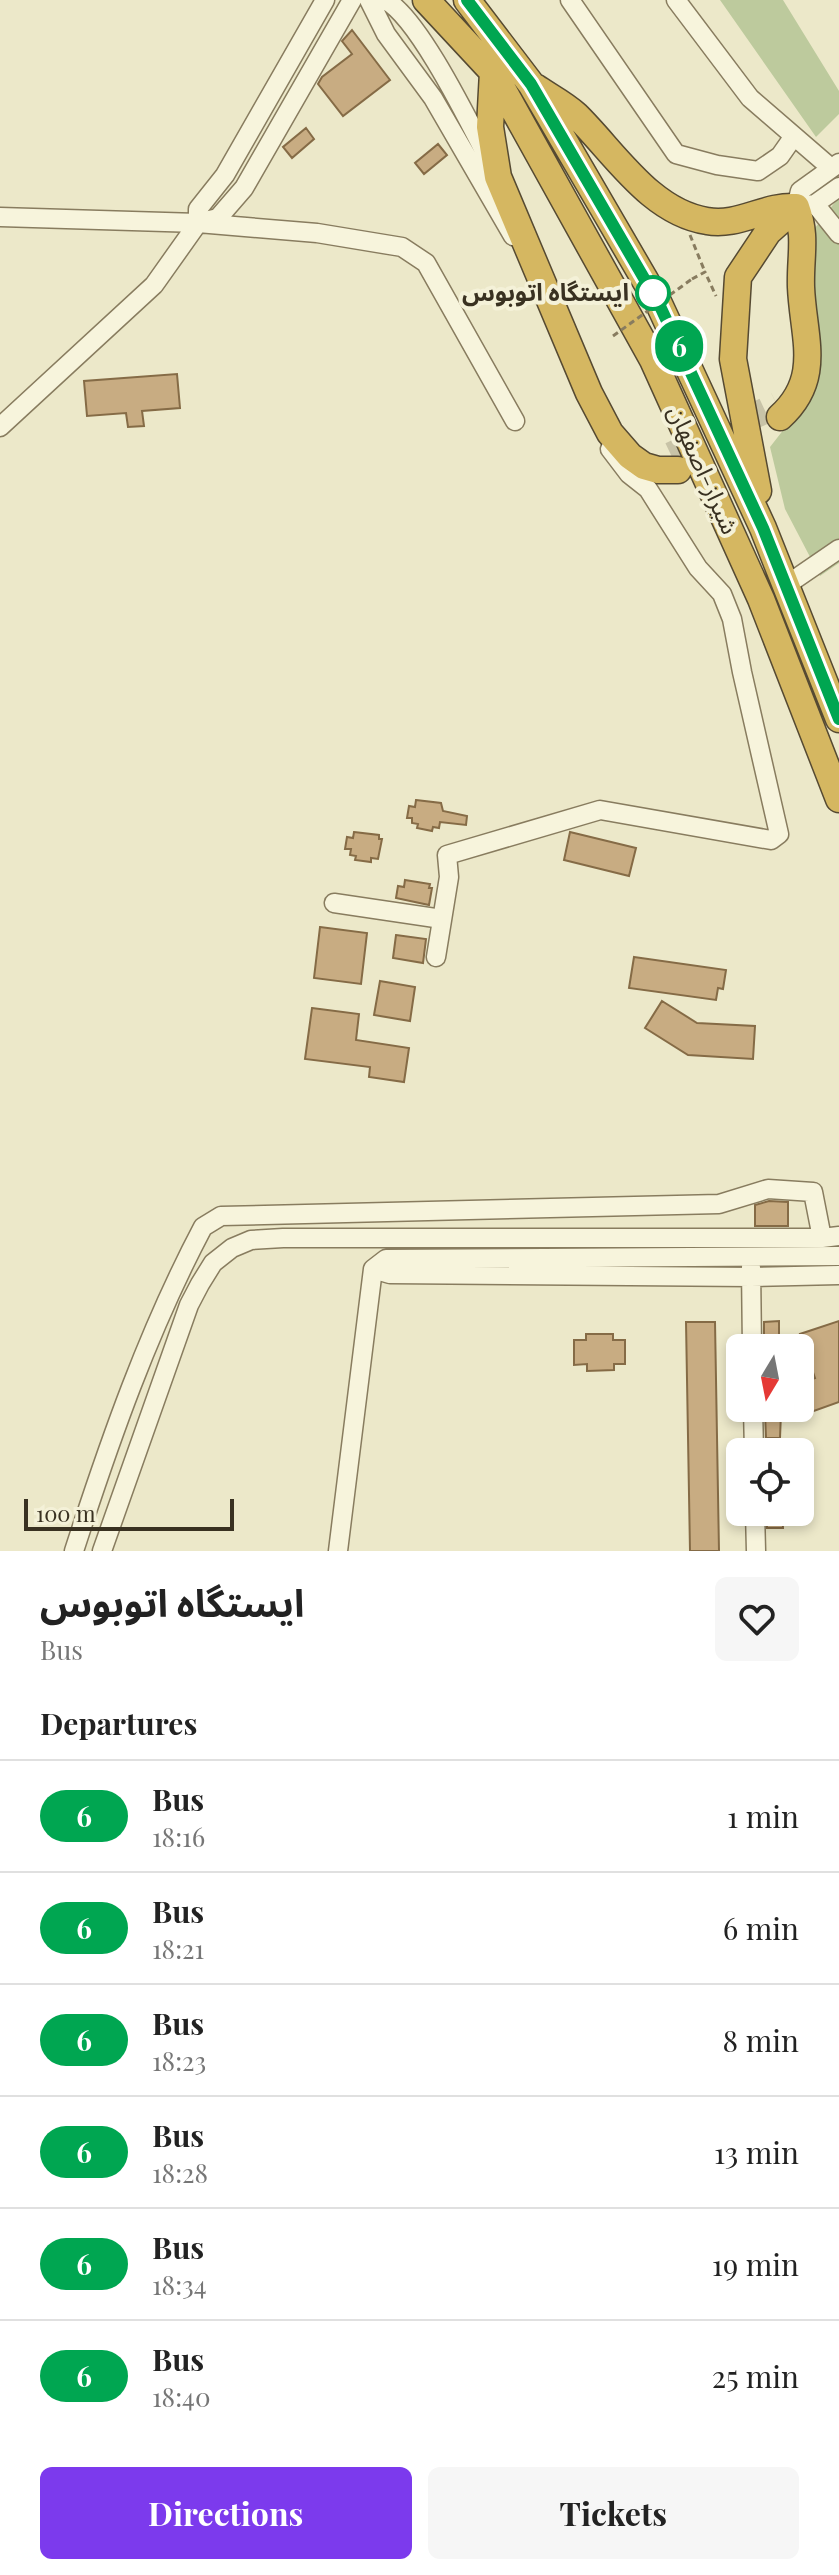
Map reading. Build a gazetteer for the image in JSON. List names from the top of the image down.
{
  "streets": {
    "highway": ["شیراز-اصفهان"]
  },
  "places": ["ایستگاه اتوبوس"],
  "lines": ["bus line 6"],
  "scale_bar": "100 m",
  "north": "bottom",
  "page": {
    "on_map": "6",
    "scale": "100 m",
    "heading": [
      ["ایستگاه اتوبوس", "Bus"],
      "Departures"
    ],
    "list": [
      {
        "mark": "6",
        "name": "Bus",
        "note": "18:16",
        "value": "1 min"
      },
      {
        "mark": "6",
        "name": "Bus",
        "note": "18:21",
        "value": "6 min"
      },
      {
        "mark": "6",
        "name": "Bus",
        "note": "18:23",
        "value": "8 min"
      },
      {
        "mark": "6",
        "name": "Bus",
        "note": "18:28",
        "value": "13 min"
      },
      {
        "mark": "6",
        "name": "Bus",
        "note": "18:34",
        "value": "19 min"
      },
      {
        "mark": "6",
        "name": "Bus",
        "note": "18:40",
        "value": "25 min"
      }
    ],
    "buttons": ["Directions", "Tickets"]
  }
}
